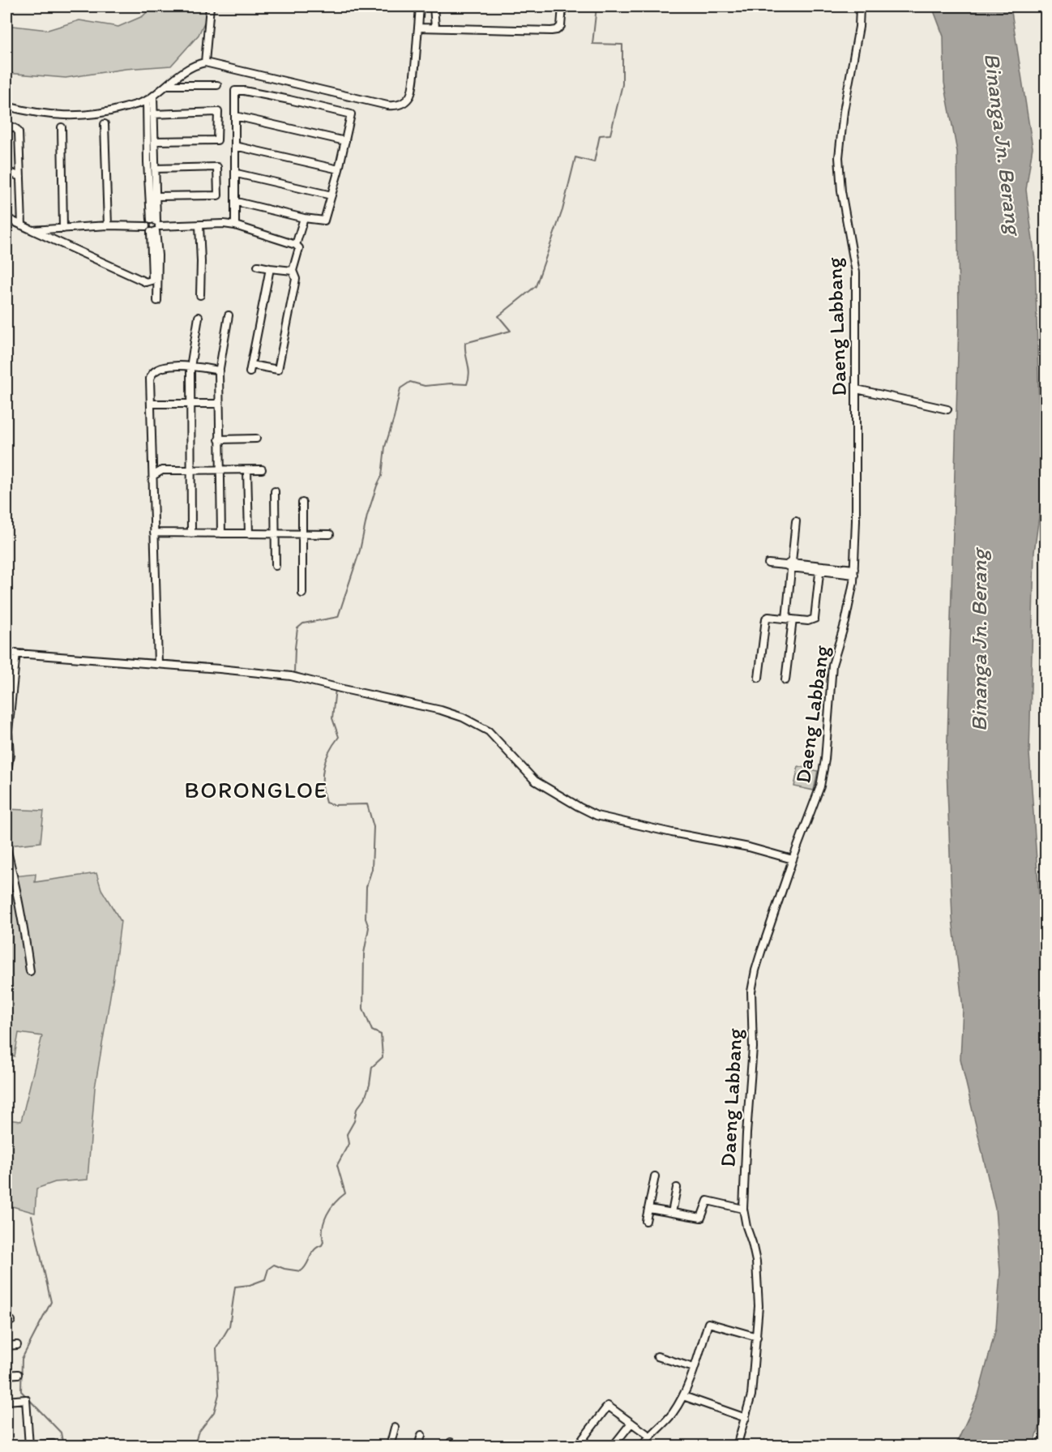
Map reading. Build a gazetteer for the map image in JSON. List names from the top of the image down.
{
  "streets": {
    "street": ["Daeng Labbang"]
  },
  "districts": ["BORONGLOE"],
  "water": ["Binanga Jn. Berang"]
}
